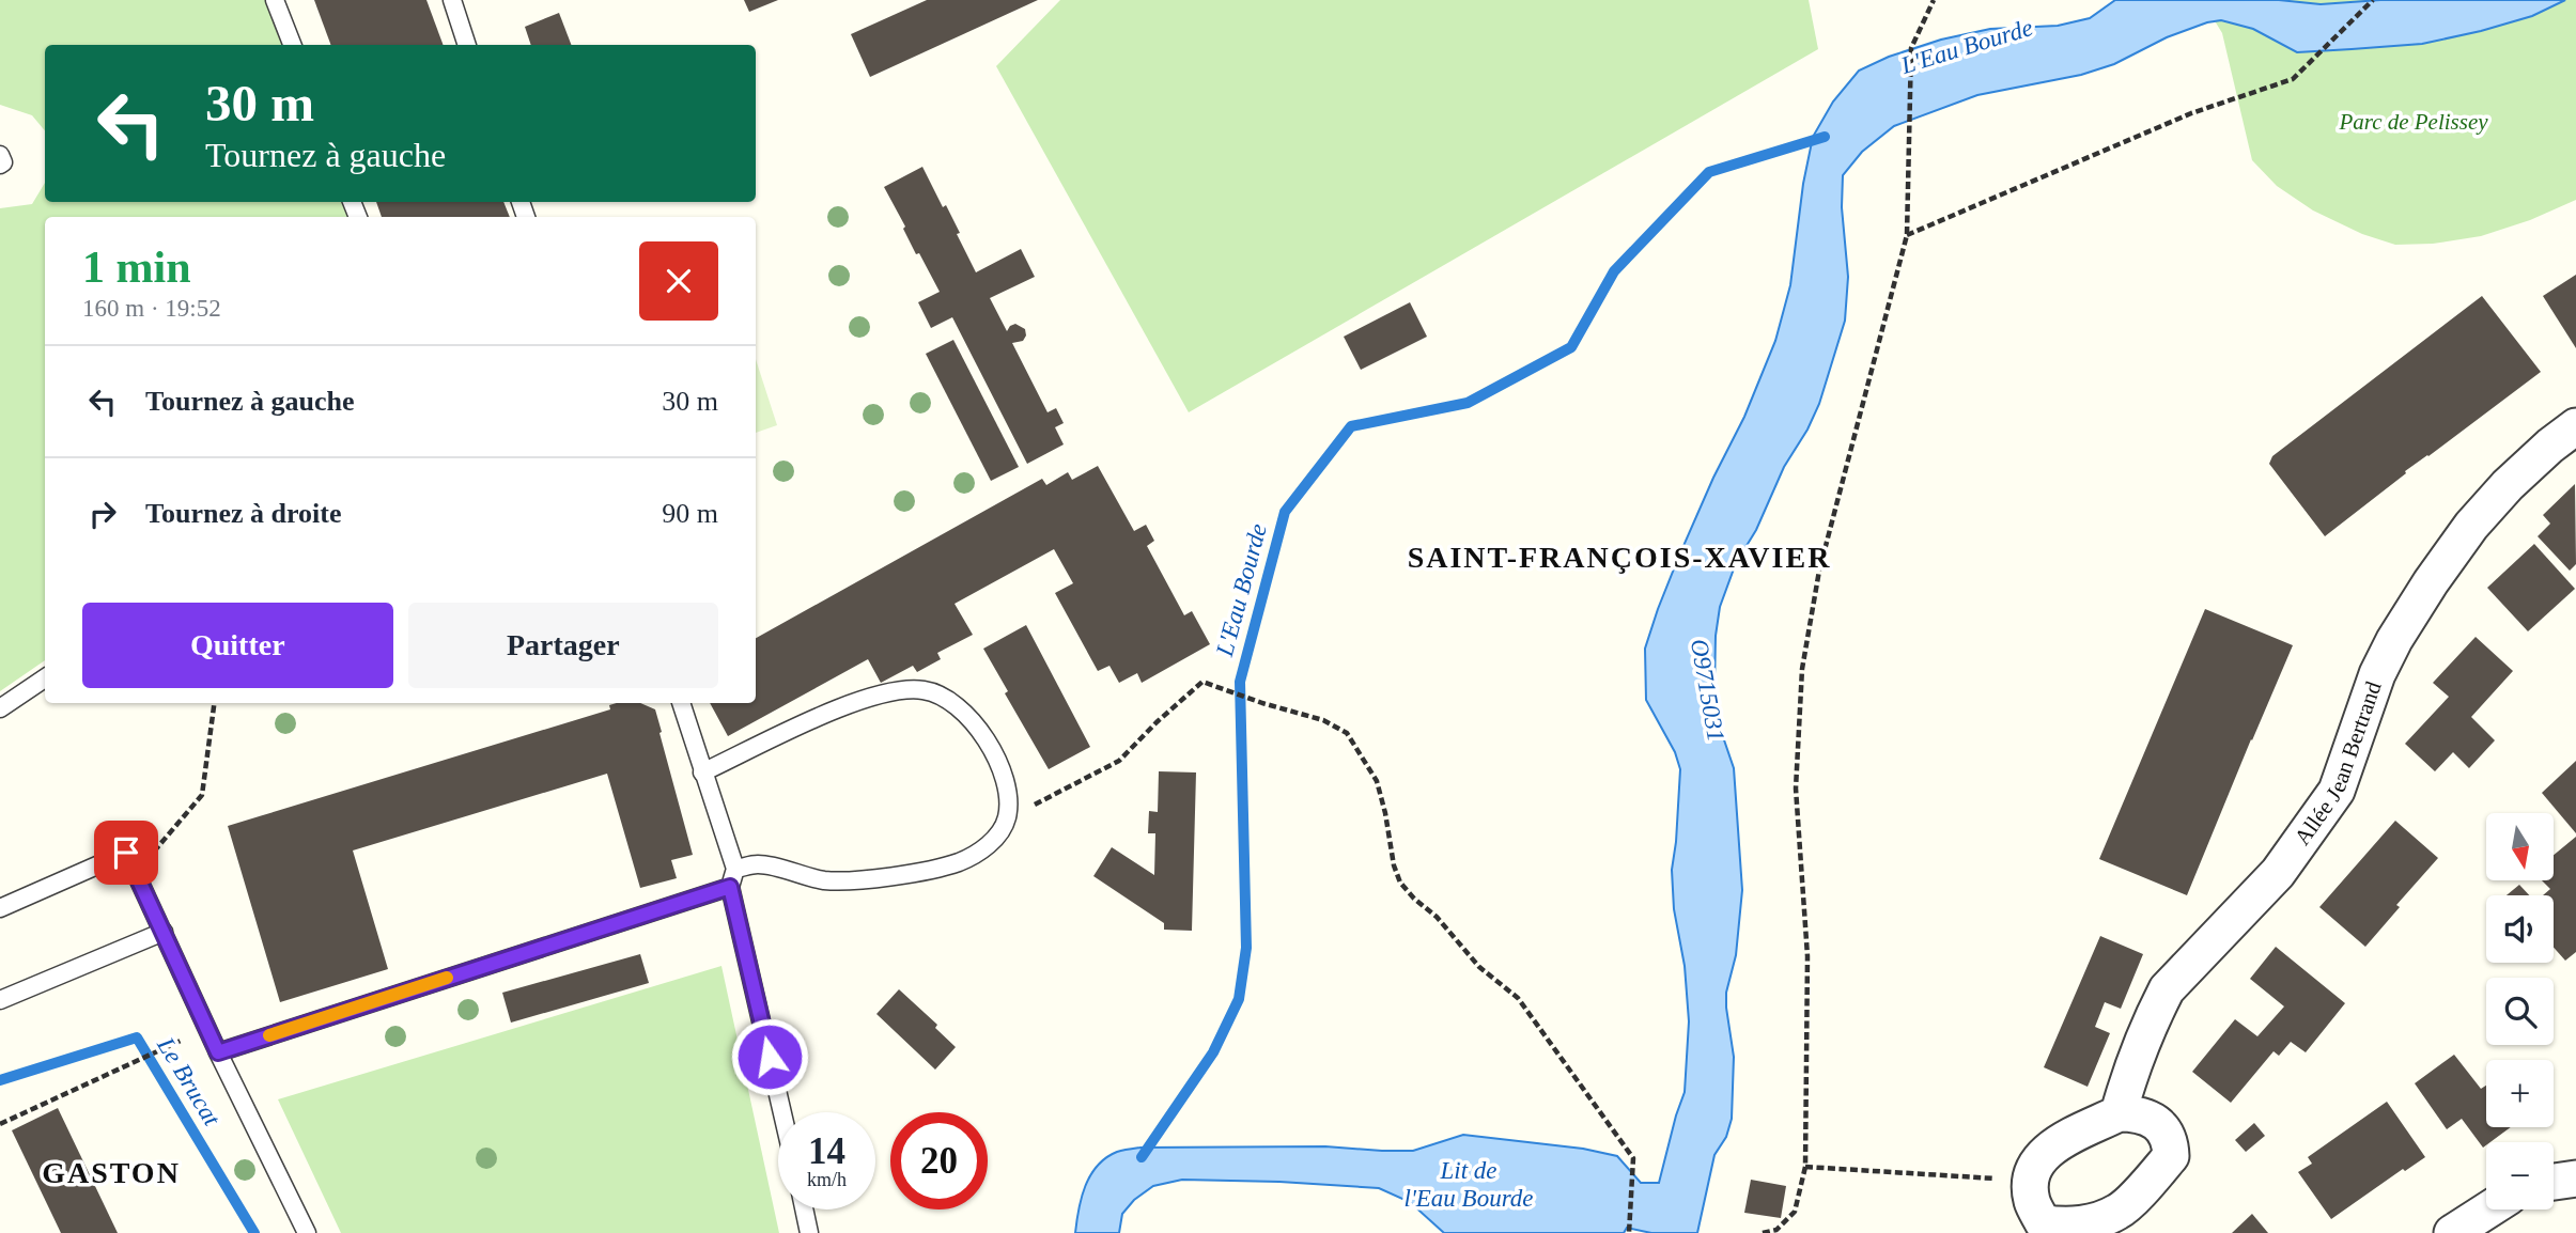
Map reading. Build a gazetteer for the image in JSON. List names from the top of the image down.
{
  "streets": {
    "street": ["Allée Jean Bertrand"]
  },
  "districts": ["SAINT-FRANÇOIS-XAVIER", "GASTON"],
  "water": [
    "L'Eau Bourde",
    "O9715031",
    "Le Brucat",
    "Lit de l'Eau Bourde"
  ],
  "parks": ["Parc de Pelissey"],
  "north": "bottom",
  "page": {
    "turn": ["30 m", "Tournez à gauche"],
    "heading": ["1 min", "160 m · 19:52"],
    "list": [
      {
        "name": "Tournez à gauche",
        "value": "30 m"
      },
      {
        "name": "Tournez à droite",
        "value": "90 m"
      }
    ],
    "buttons": ["Quitter", "Partager"],
    "map_buttons": ["+", "−"],
    "speed": "14 km/h",
    "limit": "20"
  }
}
